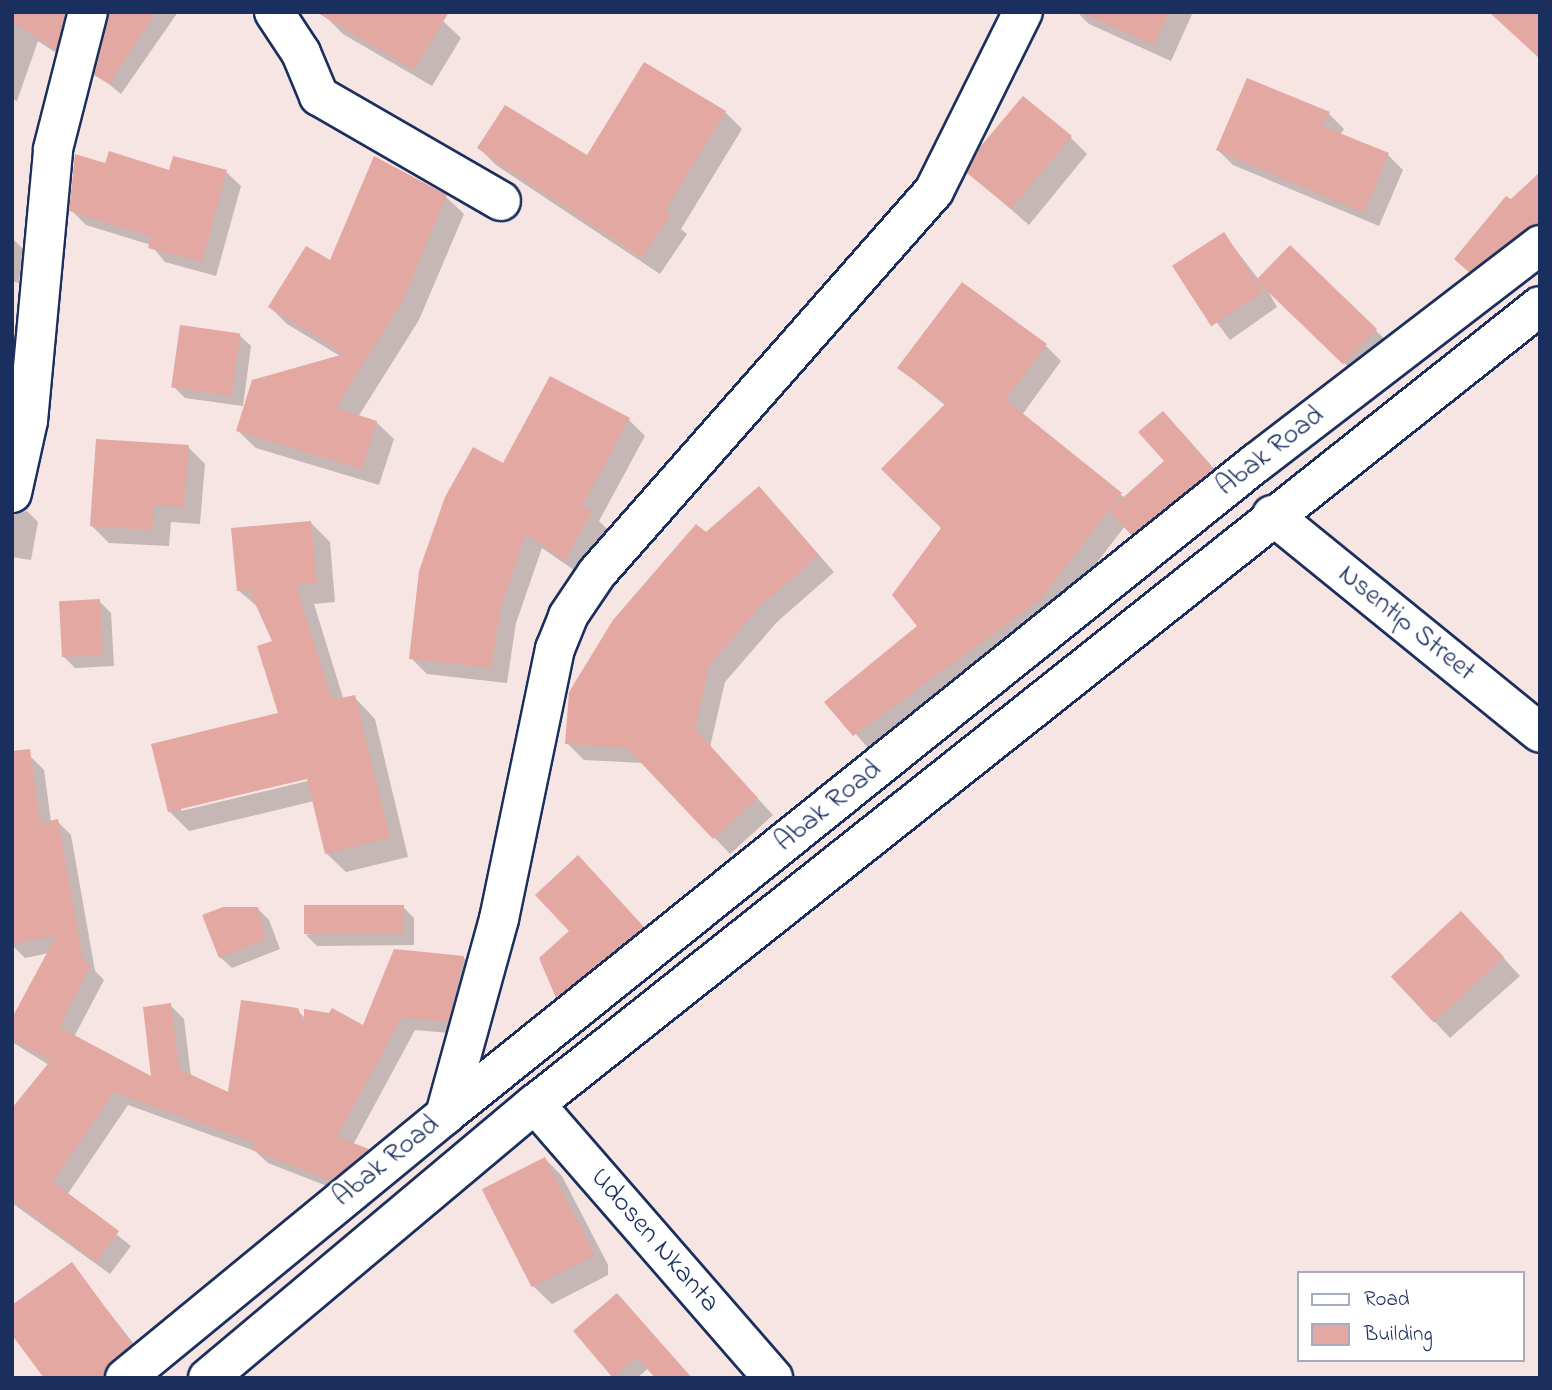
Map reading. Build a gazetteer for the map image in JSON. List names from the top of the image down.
{
  "streets": {
    "main road": ["Abak Road", "Nsentip Street", "Udosen Nkanta"]
  },
  "crossings": [
    ["Abak Road", "Nsentip Street"],
    ["Abak Road", "Udosen Nkanta"]
  ],
  "legend": ["Road", "Building"]
}
